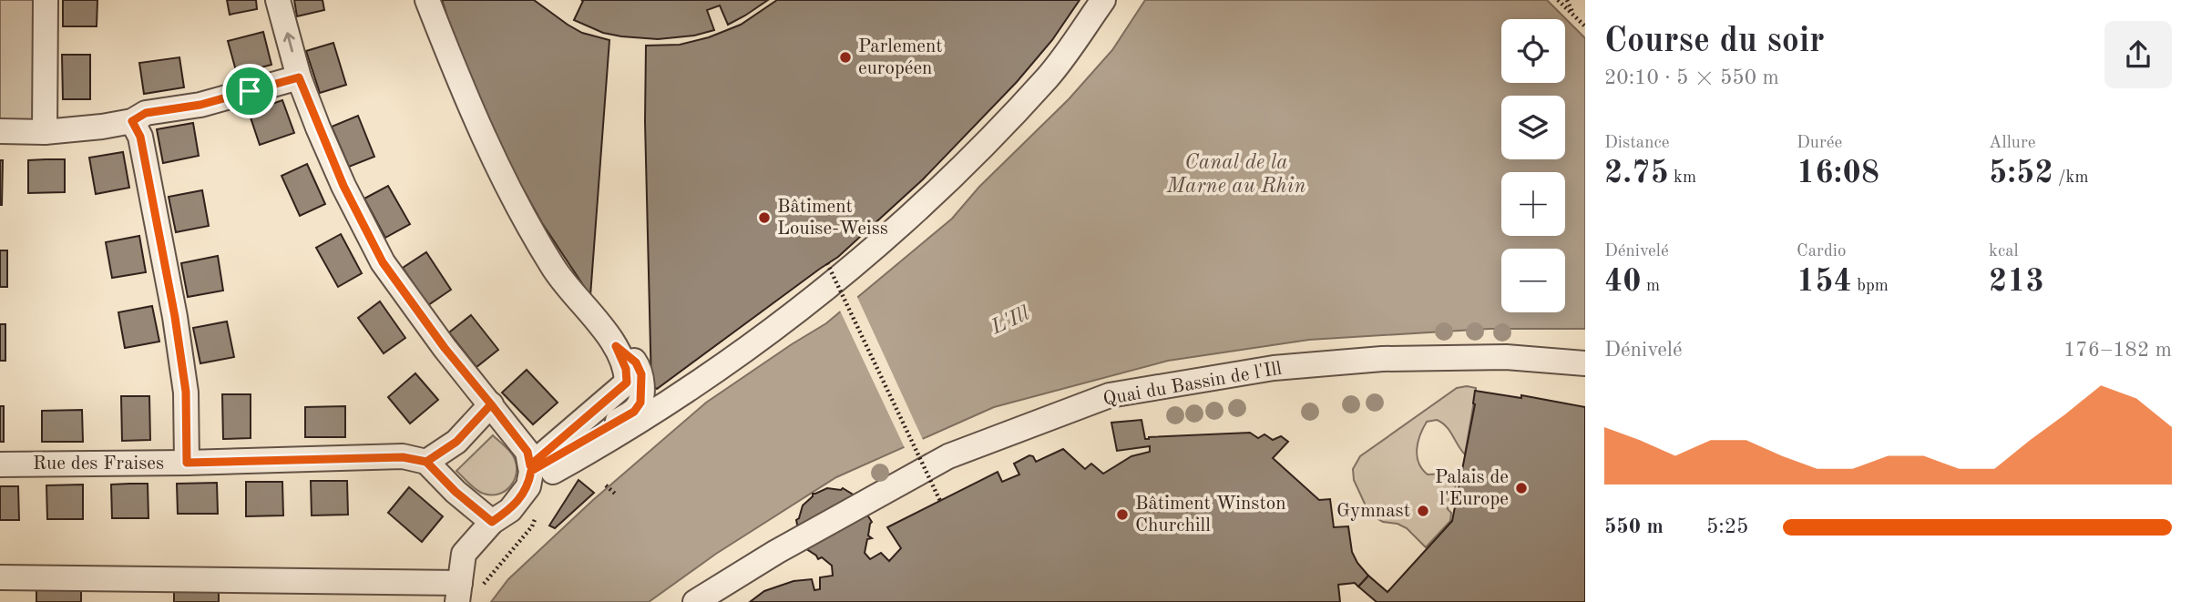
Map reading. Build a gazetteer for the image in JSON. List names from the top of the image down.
{
  "streets": {
    "street": ["Quai du Bassin de l'Ill", "Rue des Fraises"]
  },
  "water": ["Canal de la Marne au Rhin", "L'Ill"],
  "places": [
    "Parlement européen",
    "Bâtiment Louise-Weiss",
    "Palais de l'Europe",
    "Gymnast",
    "Bâtiment Winston Churchill"
  ],
  "page": {
    "heading": ["Course du soir", "20:10 · 5 × 550 m"],
    "map_buttons": ["+", "−"],
    "stats": [
      ["Distance", "2.75 km"],
      ["Durée", "16:08"],
      ["Allure", "5:52 /km"],
      ["Dénivelé", "40 m"],
      ["Cardio", "154 bpm"],
      ["kcal", "213"]
    ],
    "chart": ["Dénivelé", "176–182 m"],
    "list": [
      {
        "name": "550 m",
        "note": "5:25"
      }
    ]
  }
}
